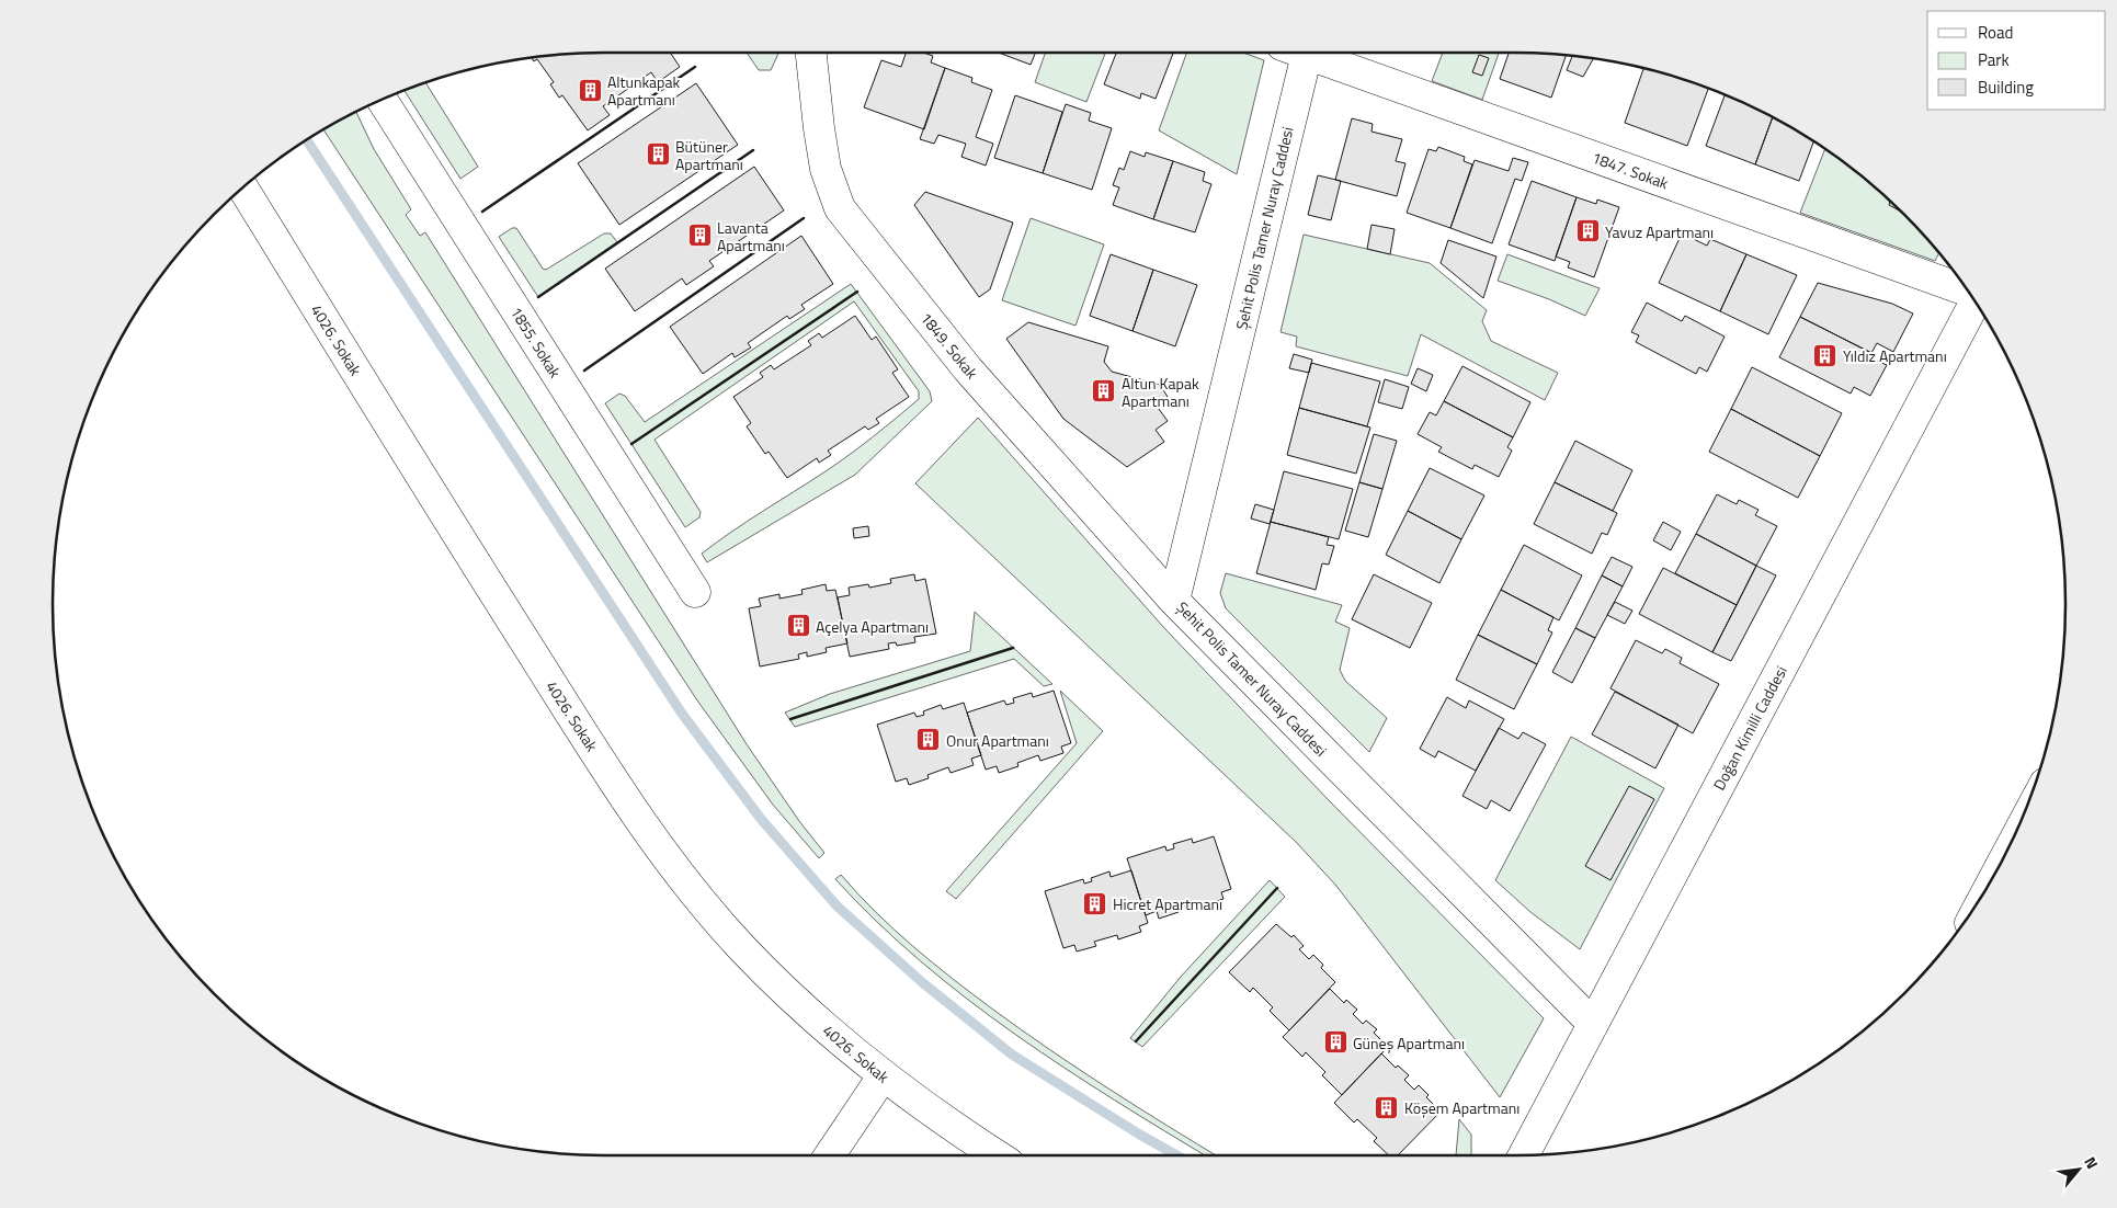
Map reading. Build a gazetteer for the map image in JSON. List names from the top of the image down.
{
  "streets": {
    "street": [
      "1847. Sokak",
      "Şehit Polis Tamer Nuray Caddesi",
      "4026. Sokak",
      "1855. Sokak",
      "1849. Sokak",
      "Doğan Kimilli Caddesi"
    ]
  },
  "crossings": [
    ["Şehit Polis Tamer Nuray Caddesi", "1849. Sokak"],
    ["Şehit Polis Tamer Nuray Caddesi", "Doğan Kimilli Caddesi"]
  ],
  "places": {
    "building": [
      "Altunkapak Apartmanı",
      "Bütüner Apartmanı",
      "Yavuz Apartmanı",
      "Lavanta Apartmanı",
      "Yıldız Apartmanı",
      "Altun Kapak Apartmanı",
      "Açelya Apartmanı",
      "Onur Apartmanı",
      "Hicret Apartmanı",
      "Güneş Apartmanı",
      "Köşem Apartmanı"
    ]
  },
  "legend": ["Road", "Park", "Building"],
  "north": "top right"
}
